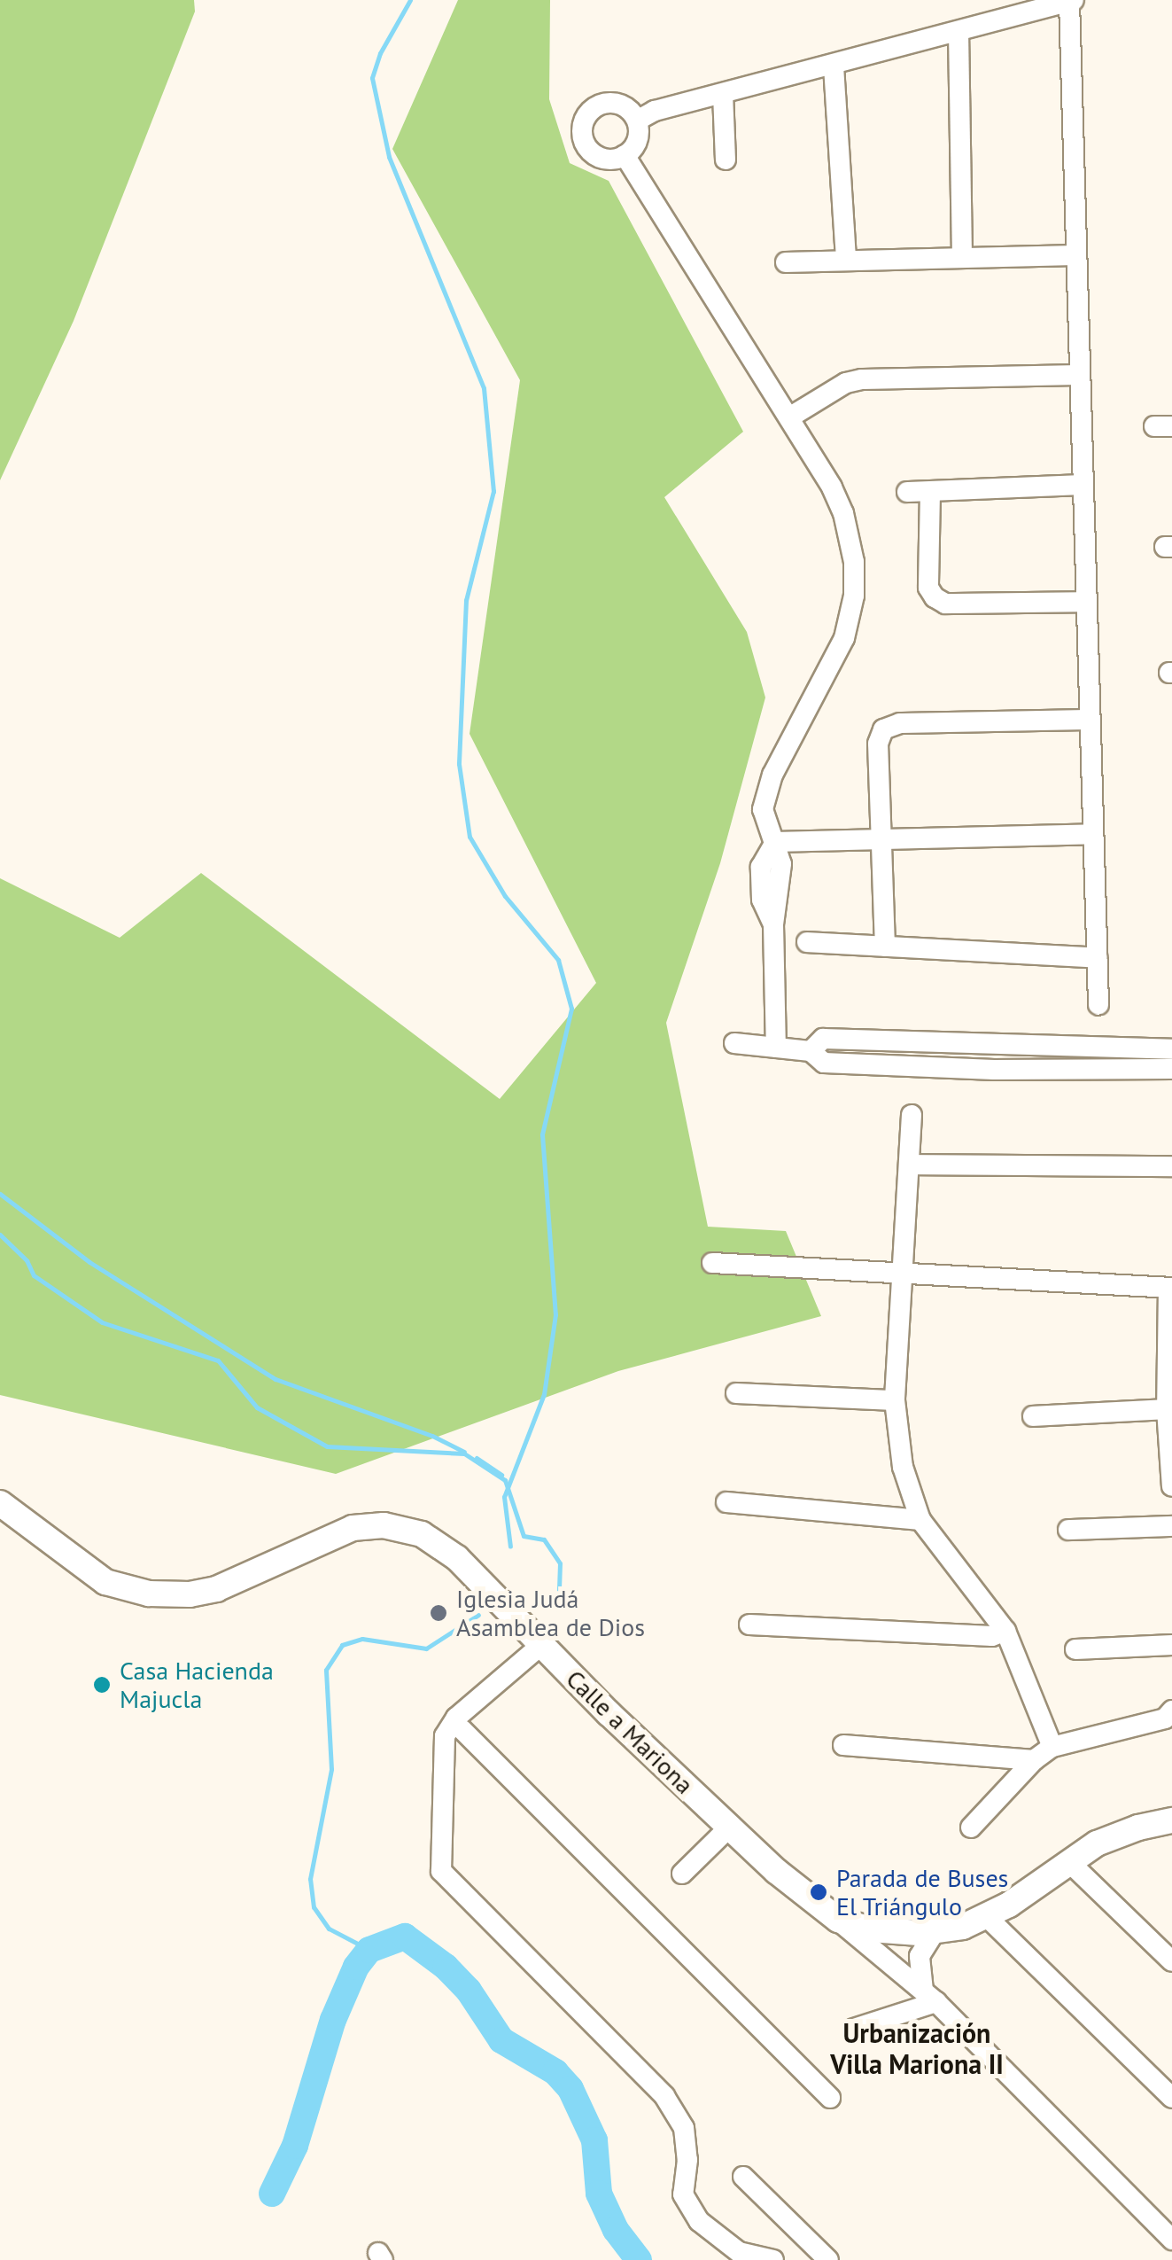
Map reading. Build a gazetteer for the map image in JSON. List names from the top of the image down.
{
  "streets": {
    "main road": ["Calle a Mariona"]
  },
  "districts": ["Urbanización Villa Mariona II"],
  "places": ["Iglesia Judá Asamblea de Dios", "Casa Hacienda Majucla", "Parada de Buses El Triángulo"]
}
